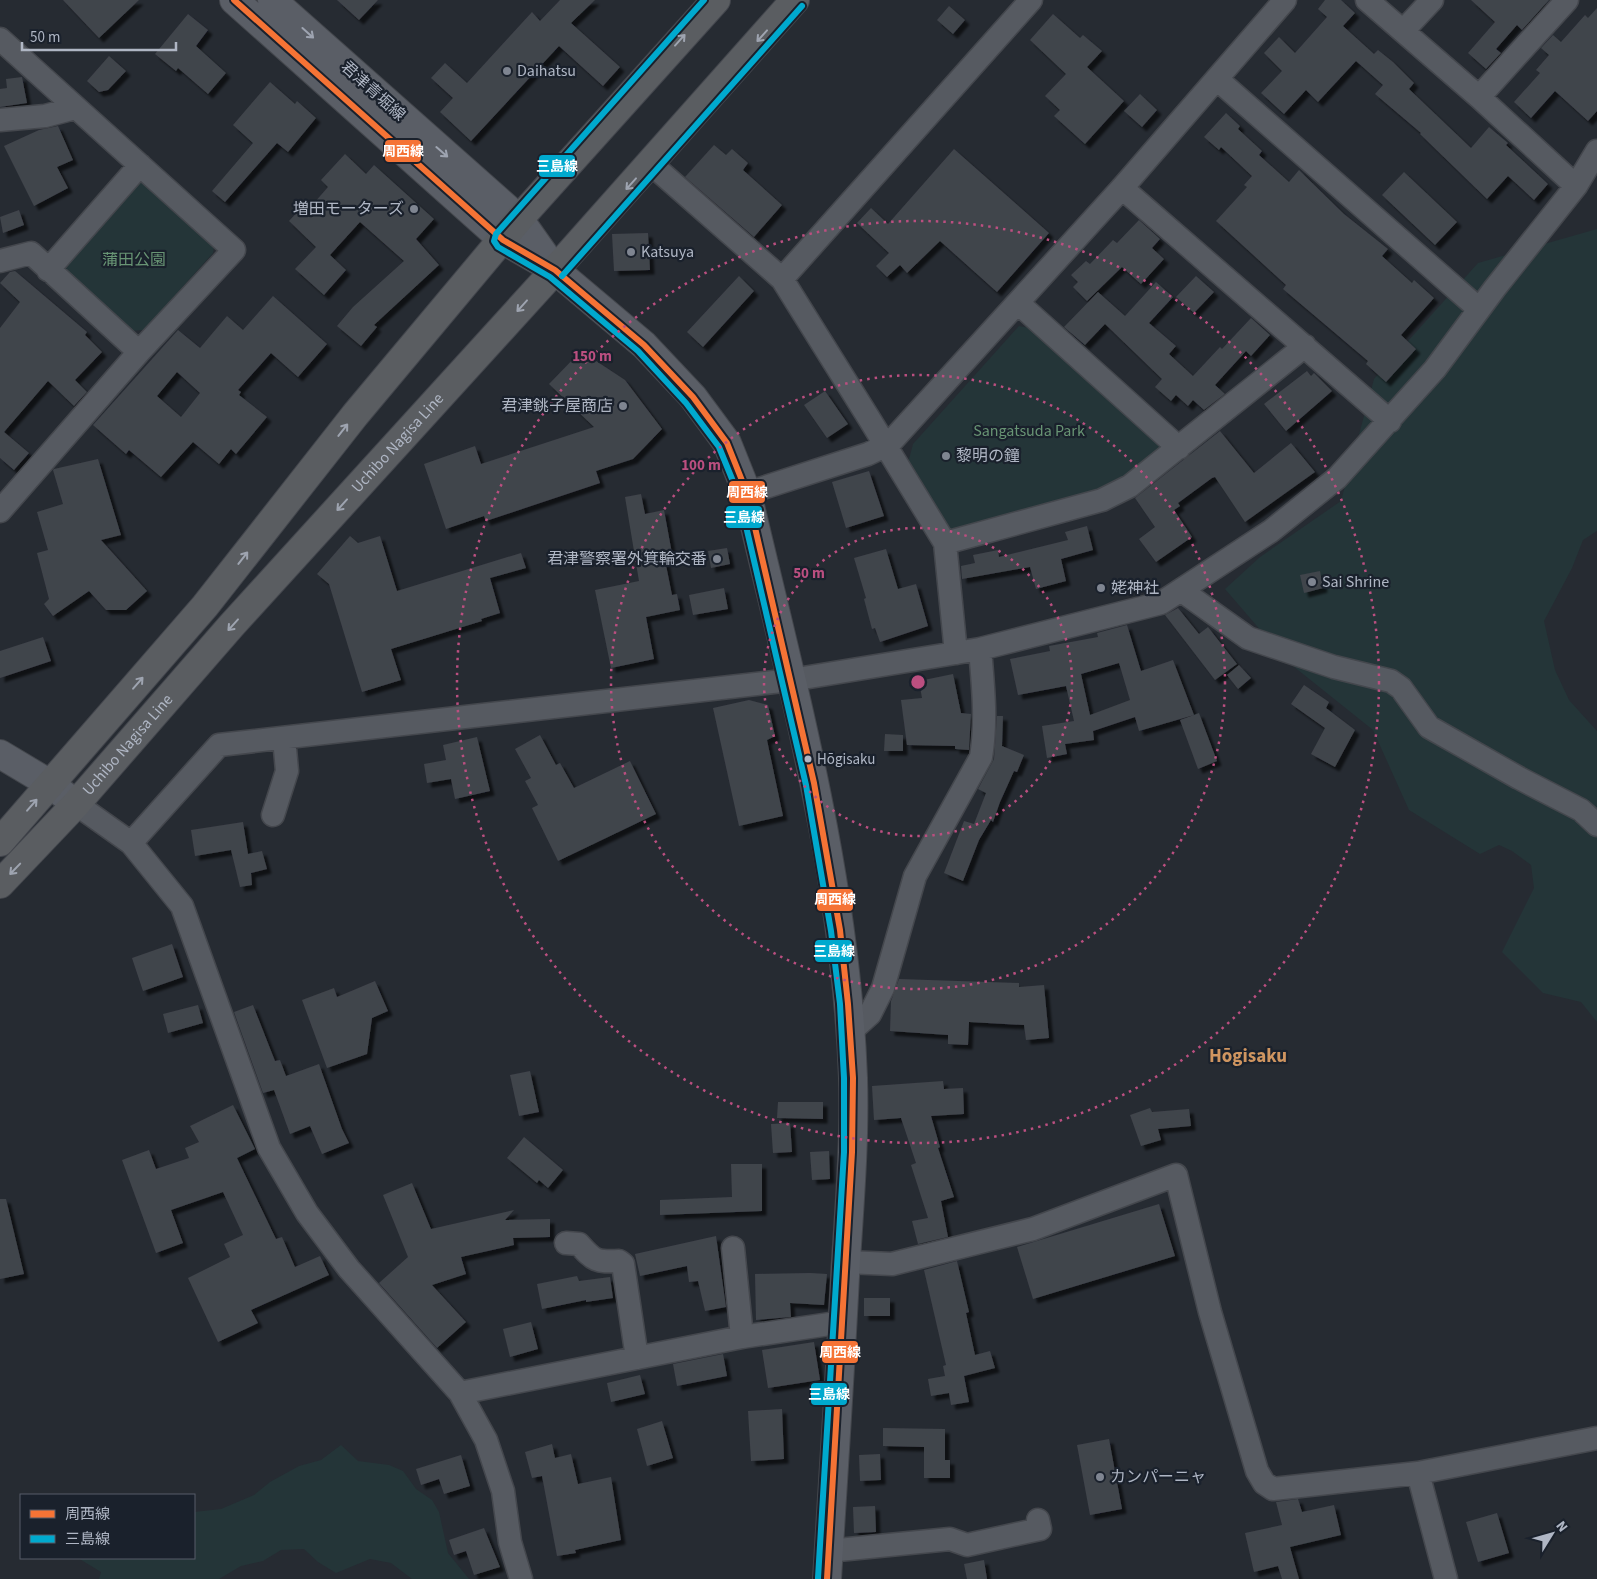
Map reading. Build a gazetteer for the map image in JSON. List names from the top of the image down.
{
  "streets": {
    "highway": ["Uchibo Nagisa Line"],
    "main road": ["君津青堀線"]
  },
  "crossings": [
    ["君津青堀線", "Uchibo Nagisa Line"]
  ],
  "districts": ["Hōgisaku"],
  "parks": ["蒲田公園", "Sangatsuda Park"],
  "places": [
    "Daihatsu",
    "増田モーターズ",
    "Katsuya",
    "君津銚子屋商店",
    "黎明の鐘",
    "君津警察署外箕輪交番",
    "Sai Shrine",
    "姥神社",
    "Hōgisaku",
    "カンパーニャ"
  ],
  "lines": ["transit line 周西線", "transit line 三島線"],
  "legend": ["周西線", "三島線"],
  "scale_bar": "50 m",
  "north": "top right",
  "rings": ["150 m", "100 m", "50 m"]
}
